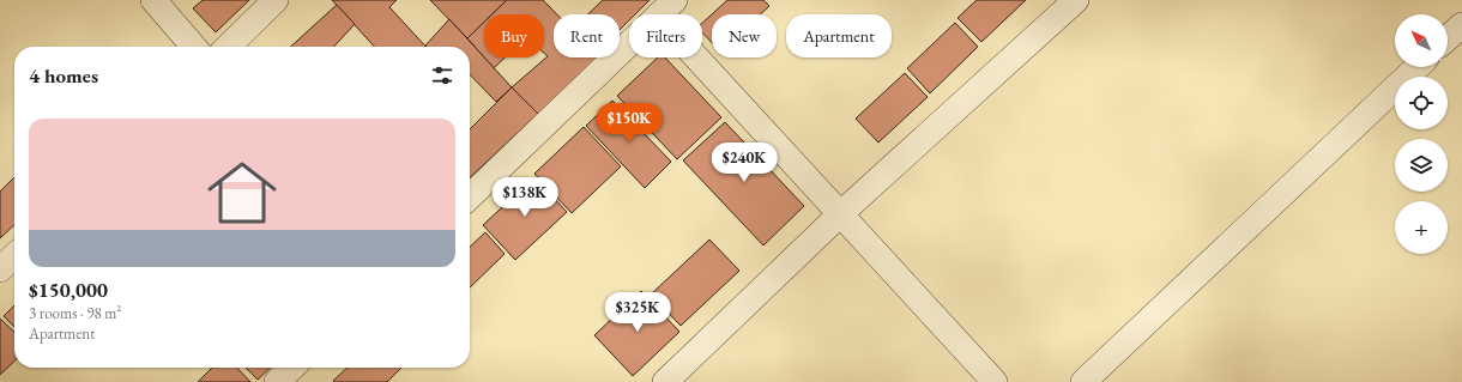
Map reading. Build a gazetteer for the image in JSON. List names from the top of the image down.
{
  "north": "top left",
  "page": {
    "map_buttons": "+",
    "chip": [
      "Buy",
      "Rent",
      "Filters",
      "New",
      "Apartment"
    ],
    "heading": "4 homes",
    "price": [
      "$150K",
      "$240K",
      "$138K",
      "$325K"
    ],
    "list": [
      {
        "name": "$150,000",
        "note": "3 rooms · 98 m² · Apartment"
      }
    ]
  }
}
